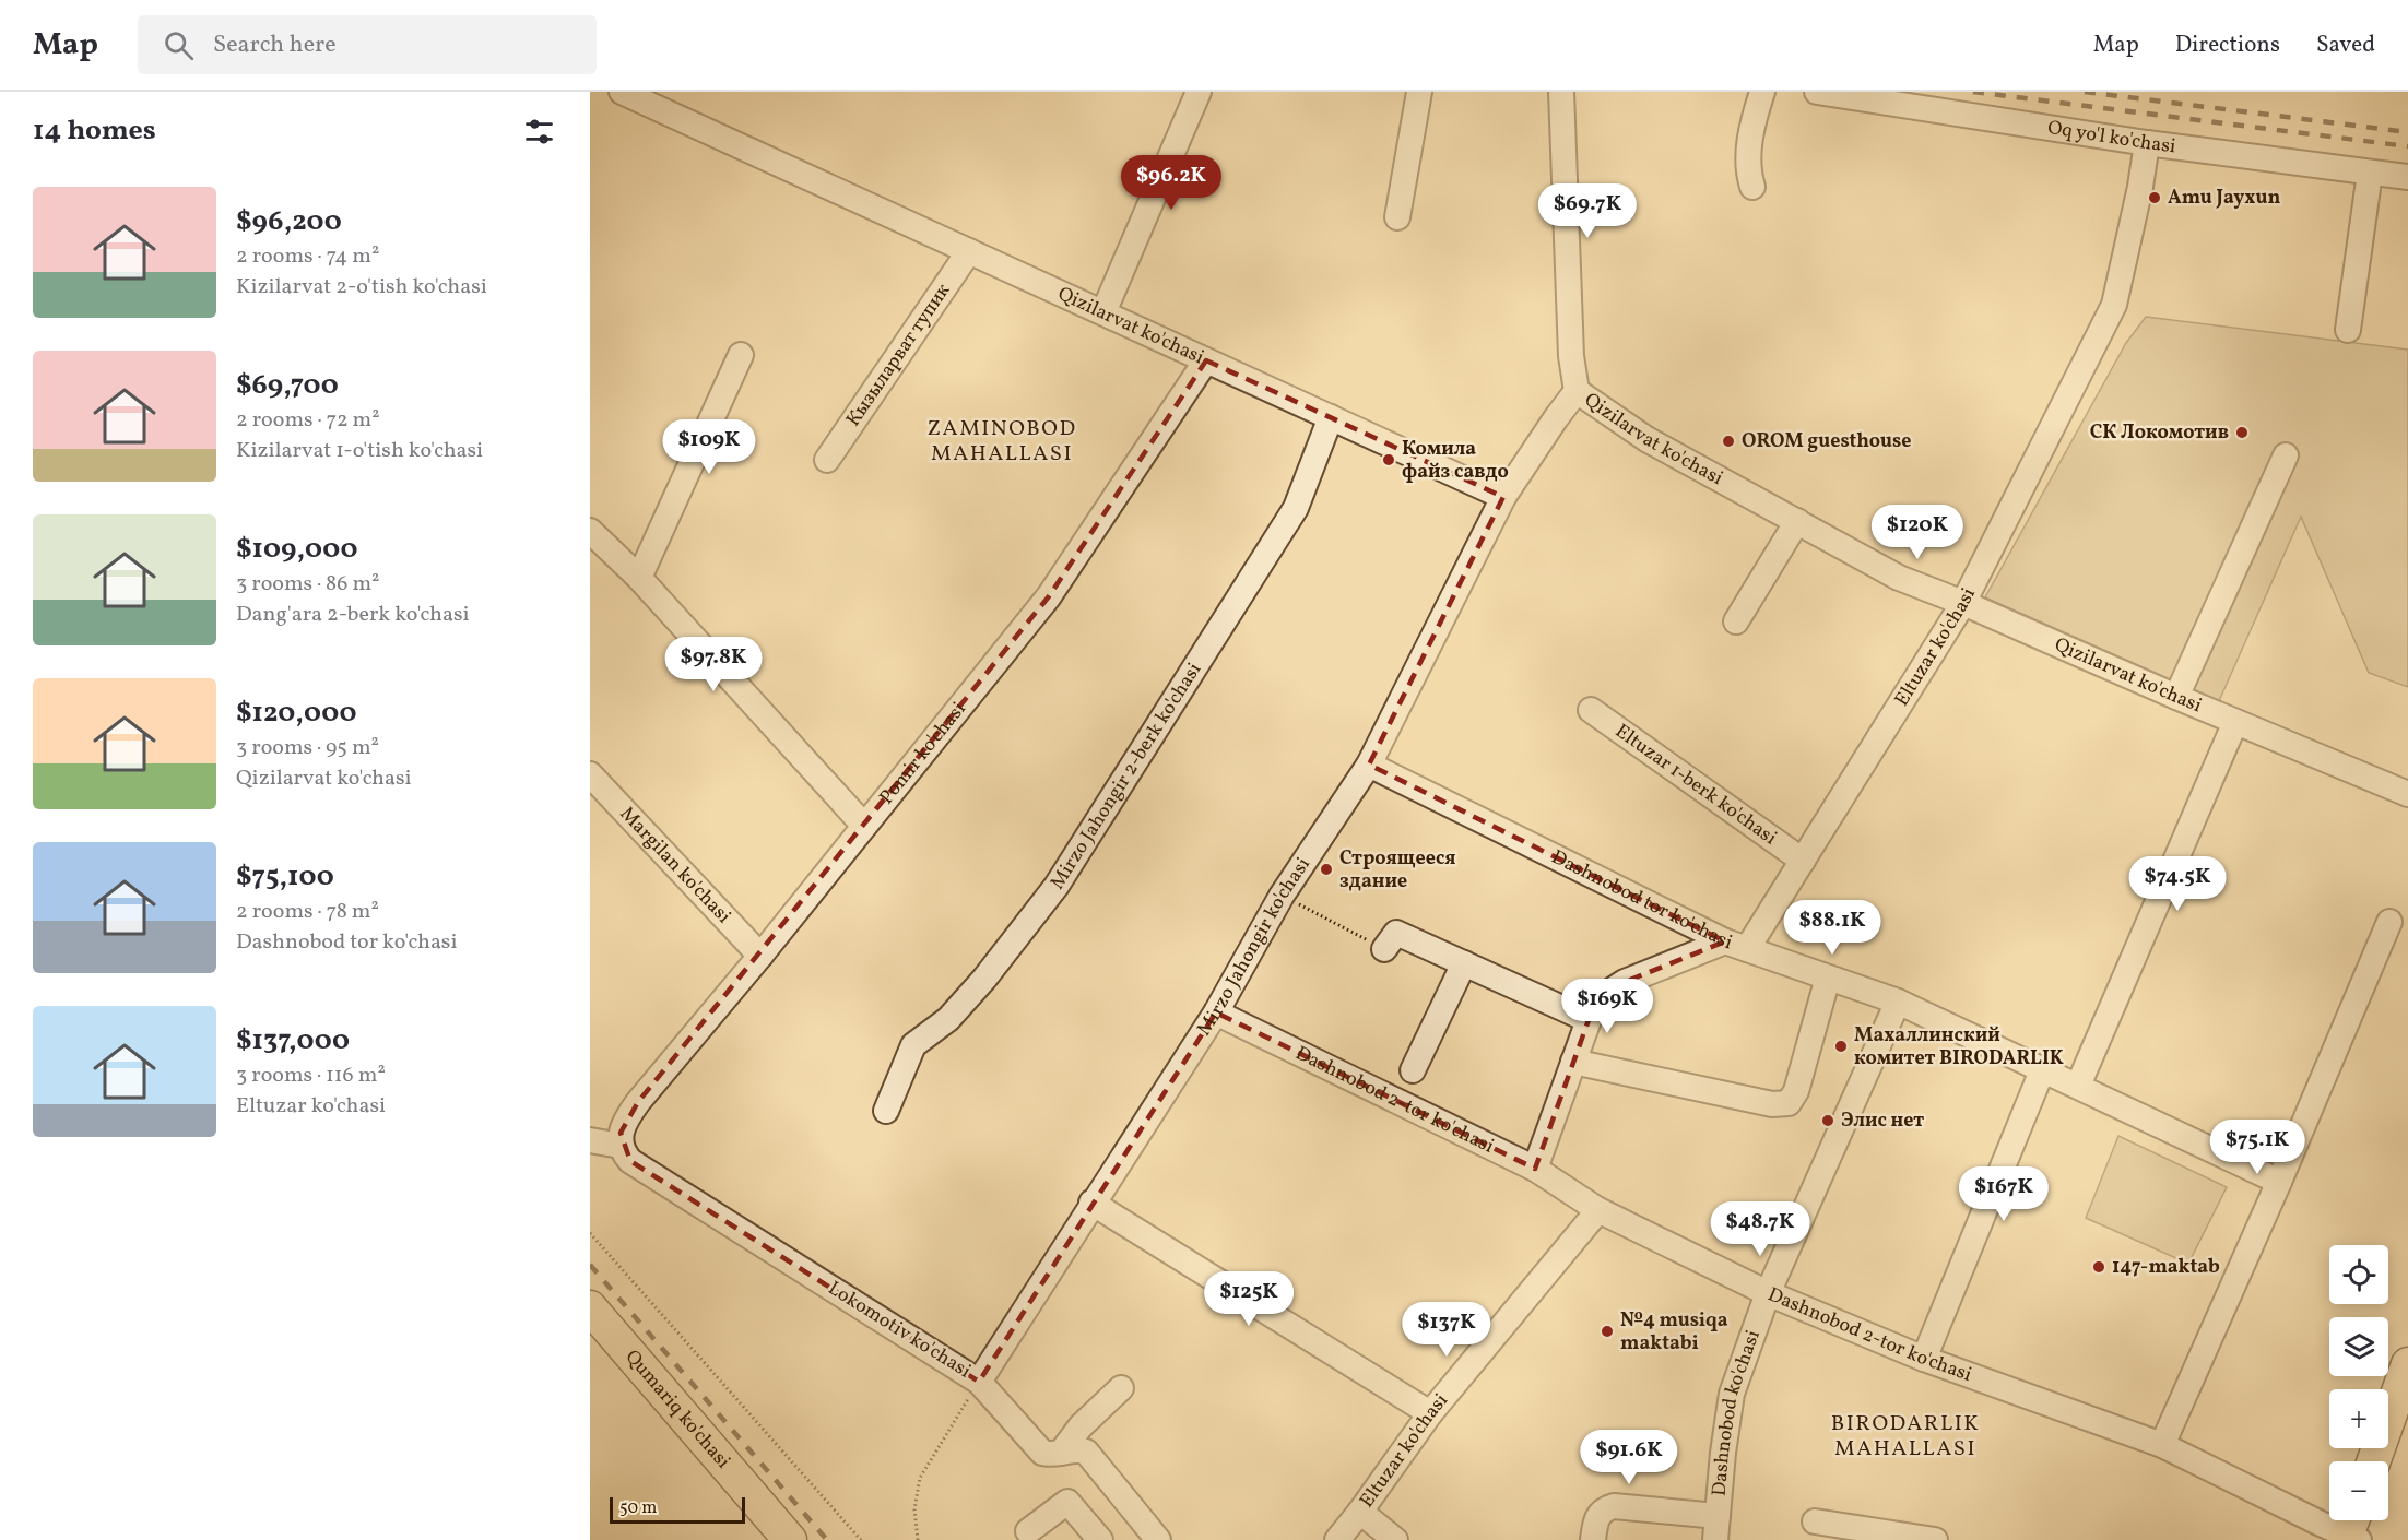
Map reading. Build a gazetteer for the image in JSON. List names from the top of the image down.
{
  "streets": {
    "main road": ["Qumariq ko'chasi"],
    "street": [
      "Oq yo'l ko'chasi",
      "Qizilarvat ko'chasi",
      "Кызыларват тупик",
      "Eltuzar ko'chasi",
      "Pomir ko'chasi",
      "Mirzo Jahongir 2-berk ko'chasi",
      "Eltuzar 1-berk ko'chasi",
      "Margilan ko'chasi",
      "Dashnobod tor ko'chasi",
      "Mirzo Jahongir ko'chasi",
      "Dashnobod 2-tor ko'chasi",
      "Lokomotiv ko'chasi",
      "Dashnobod ko'chasi"
    ]
  },
  "crossings": [
    ["Oq yo'l ko'chasi", "Eltuzar ko'chasi"],
    ["Qizilarvat ko'chasi", "Кызыларват тупик"],
    ["Qizilarvat ko'chasi", "Eltuzar ko'chasi"],
    ["Qizilarvat ko'chasi", "Pomir ko'chasi"],
    ["Qizilarvat ko'chasi", "Mirzo Jahongir 2-berk ko'chasi"],
    ["Qizilarvat ko'chasi", "Mirzo Jahongir ko'chasi"],
    ["Eltuzar ko'chasi", "Eltuzar 1-berk ko'chasi"],
    ["Eltuzar ko'chasi", "Dashnobod tor ko'chasi"],
    ["Eltuzar ko'chasi", "Dashnobod 2-tor ko'chasi"],
    ["Pomir ko'chasi", "Margilan ko'chasi"],
    ["Pomir ko'chasi", "Lokomotiv ko'chasi"],
    ["Dashnobod tor ko'chasi", "Mirzo Jahongir ko'chasi"],
    ["Dashnobod tor ko'chasi", "Dashnobod ko'chasi"],
    ["Mirzo Jahongir ko'chasi", "Dashnobod 2-tor ko'chasi"],
    ["Mirzo Jahongir ko'chasi", "Lokomotiv ko'chasi"],
    ["Dashnobod 2-tor ko'chasi", "Dashnobod ko'chasi"]
  ],
  "districts": ["ZAMINOBOD MAHALLASI", "BIRODARLIK MAHALLASI"],
  "places": [
    "Amu Jayxun",
    "СК Локомотив",
    "OROM guesthouse",
    "Комила файз савдо",
    "Строящееся здание",
    "Махаллинский комитет BIRODARLIK",
    "Элис нет",
    "147-maktab",
    "№4 musiqa maktabi"
  ],
  "scale_bar": "50 m",
  "page": {
    "header": "Map",
    "search": "Search here",
    "nav": ["Map", "Directions", "Saved"],
    "heading": "14 homes",
    "price": [
      "$96.2K",
      "$69.7K",
      "$109K",
      "$120K",
      "$97.8K",
      "$74.5K",
      "$88.1K",
      "$169K",
      "$75.1K",
      "$167K",
      "$48.7K",
      "$125K",
      "$137K",
      "$91.6K"
    ],
    "list": [
      {
        "name": "$96,200",
        "note": "2 rooms · 74 m² · Kizilarvat 2-o'tish ko'chasi"
      },
      {
        "name": "$69,700",
        "note": "2 rooms · 72 m² · Kizilarvat 1-o'tish ko'chasi"
      },
      {
        "name": "$109,000",
        "note": "3 rooms · 86 m² · Dang'ara 2-berk ko'chasi"
      },
      {
        "name": "$120,000",
        "note": "3 rooms · 95 m² · Qizilarvat ko'chasi"
      },
      {
        "name": "$75,100",
        "note": "2 rooms · 78 m² · Dashnobod tor ko'chasi"
      },
      {
        "name": "$137,000",
        "note": "3 rooms · 116 m² · Eltuzar ko'chasi"
      }
    ],
    "map_buttons": ["+", "−"],
    "scale": "50 m"
  }
}
